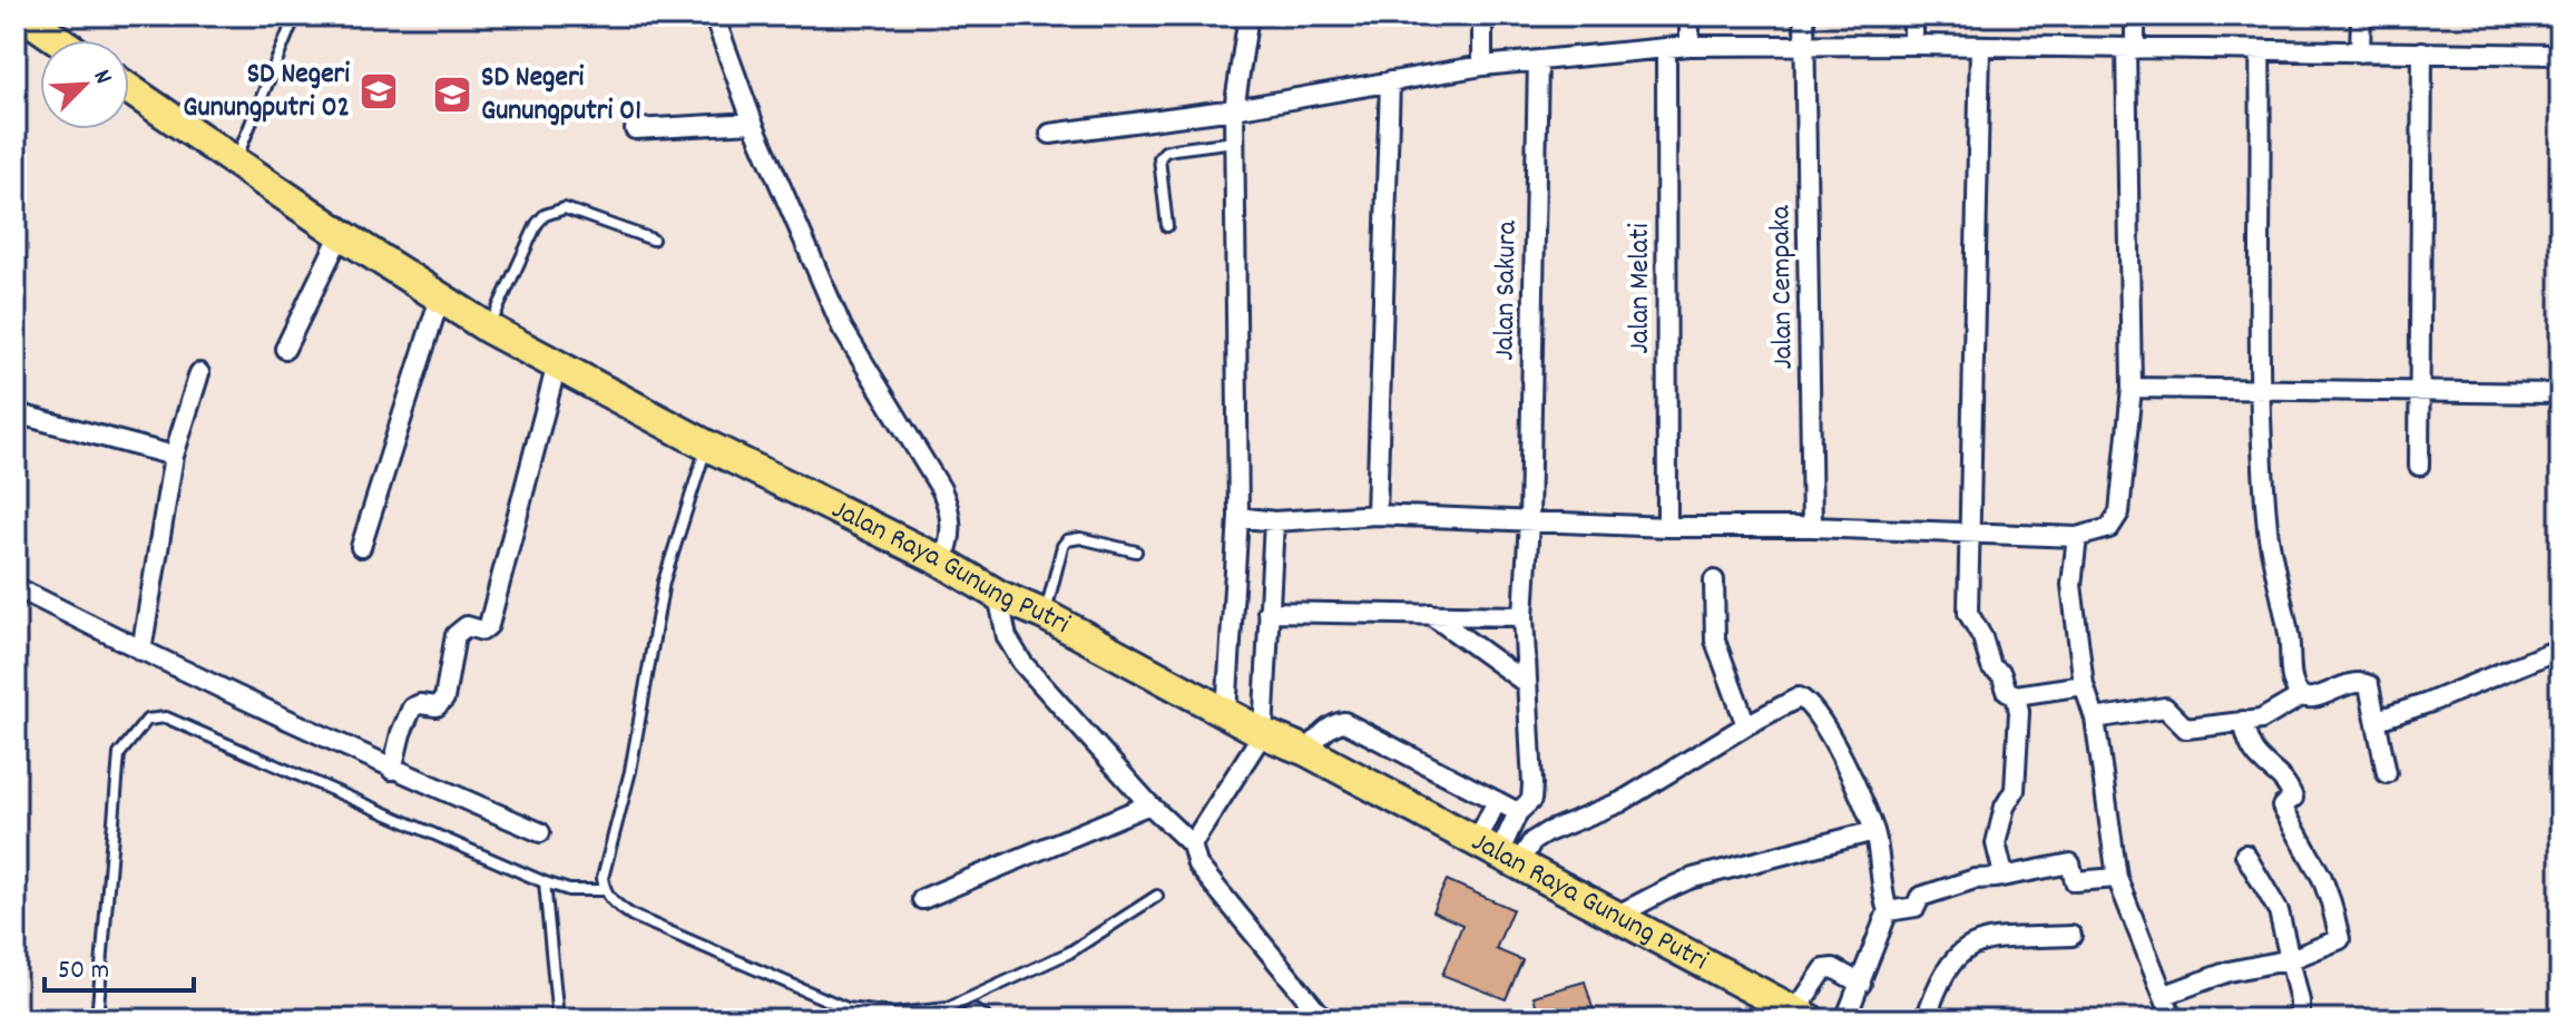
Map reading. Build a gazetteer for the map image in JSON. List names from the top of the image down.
{
  "streets": {
    "main road": ["Jalan Raya Gunung Putri"],
    "street": ["Jalan Cempaka", "Jalan Melati", "Jalan Sakura"]
  },
  "crossings": [
    ["Jalan Sakura", "Jalan Raya Gunung Putri"]
  ],
  "places": {
    "school or university": ["SD Negeri Gunungputri 02", "SD Negeri Gunungputri 01"]
  },
  "scale_bar": "50 m",
  "north": "top right"
}
